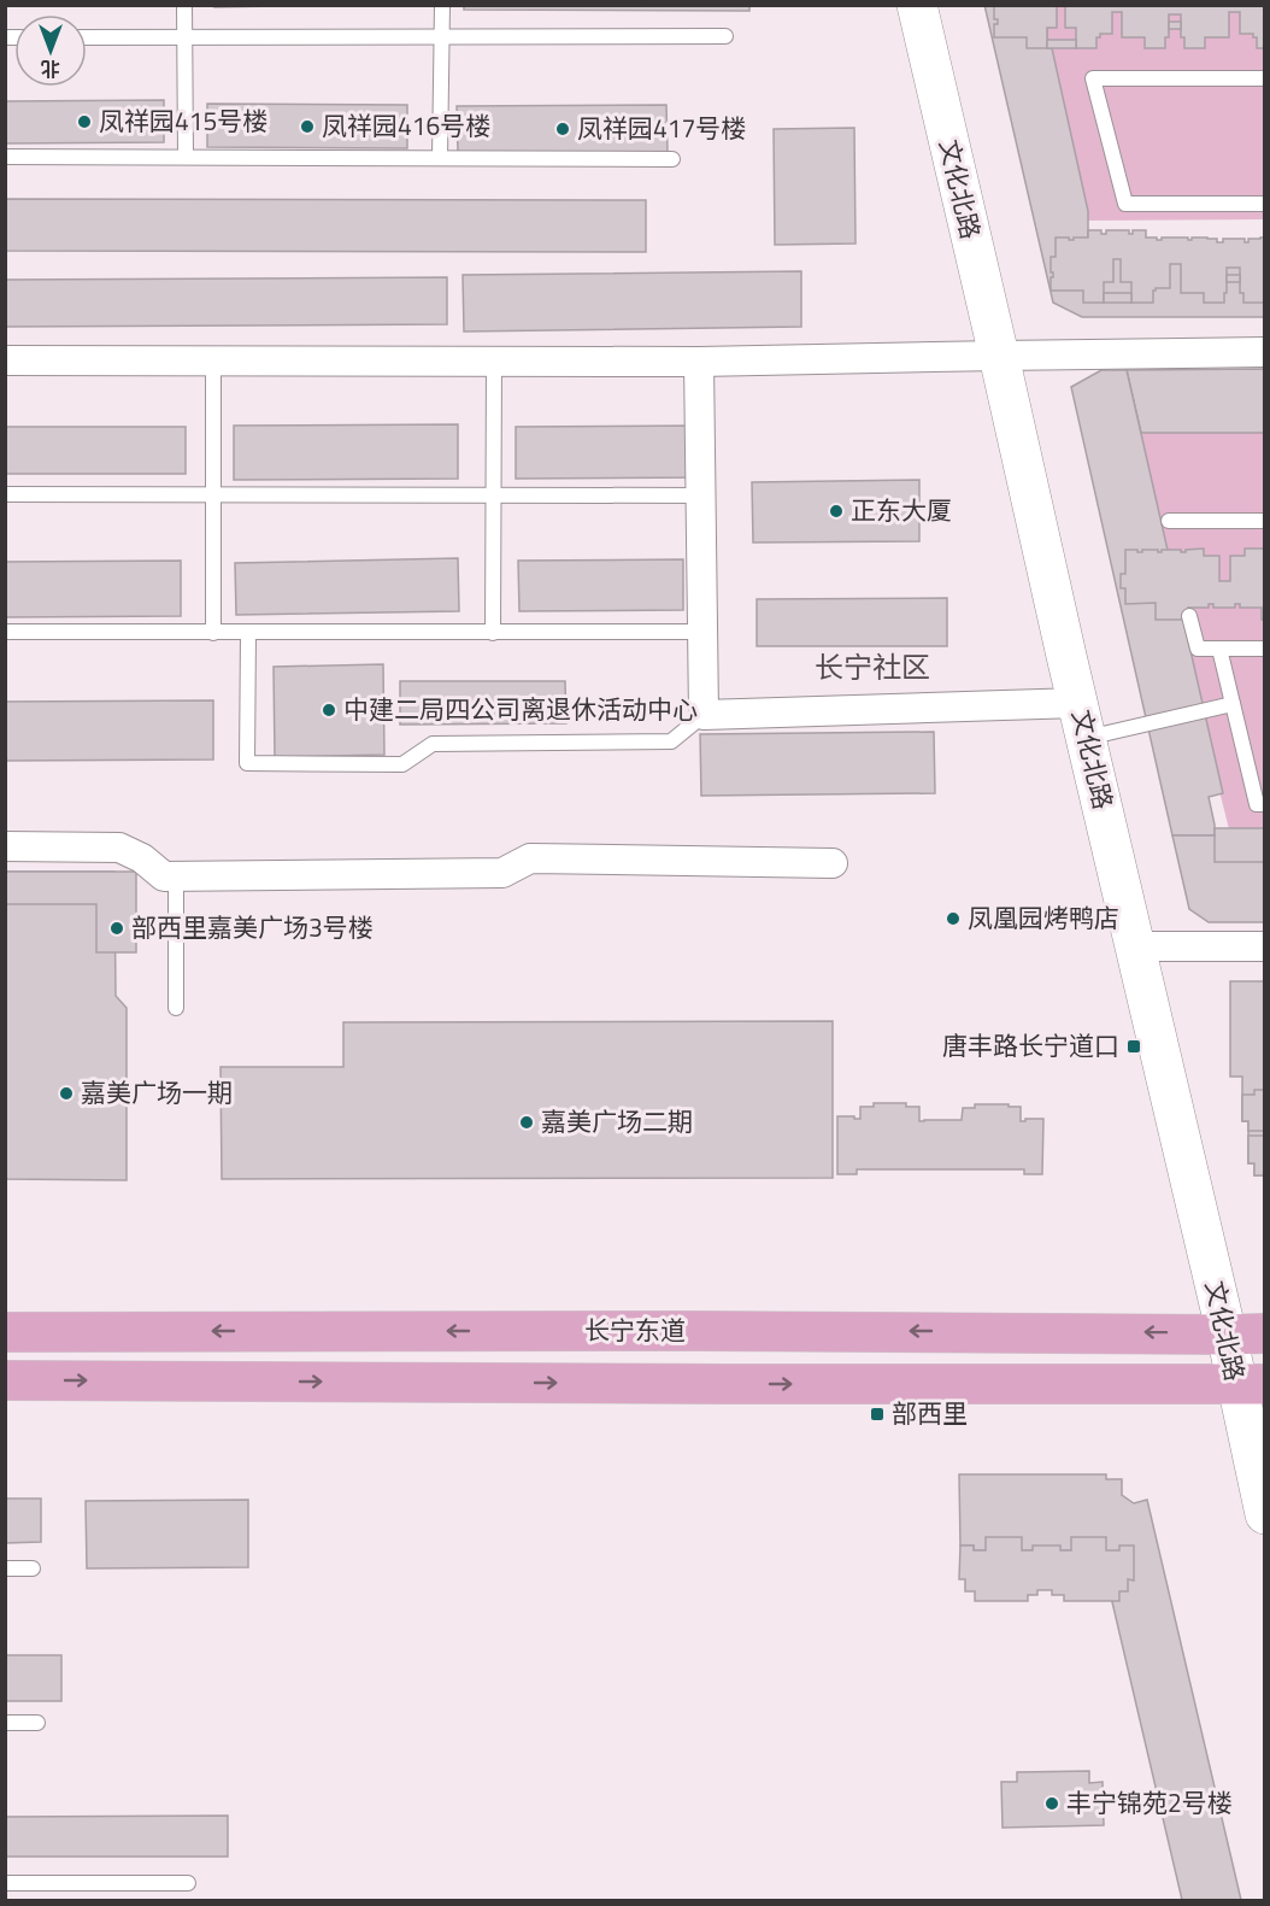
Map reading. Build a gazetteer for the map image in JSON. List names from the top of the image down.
{
  "streets": {
    "main road": ["长宁东道"],
    "street": ["文化北路"]
  },
  "crossings": [
    ["文化北路", "长宁东道"]
  ],
  "districts": ["长宁社区"],
  "places": {
    "other": [
      "凤祥园415号楼",
      "凤祥园416号楼",
      "凤祥园417号楼",
      "正东大厦",
      "中建二局四公司离退休活动中心",
      "凤凰园烤鸭店",
      "部西里嘉美广场3号楼",
      "嘉美广场一期",
      "嘉美广场二期",
      "丰宁锦苑2号楼"
    ],
    "transit": ["唐丰路长宁道口", "部西里"]
  },
  "north": "bottom"
}
